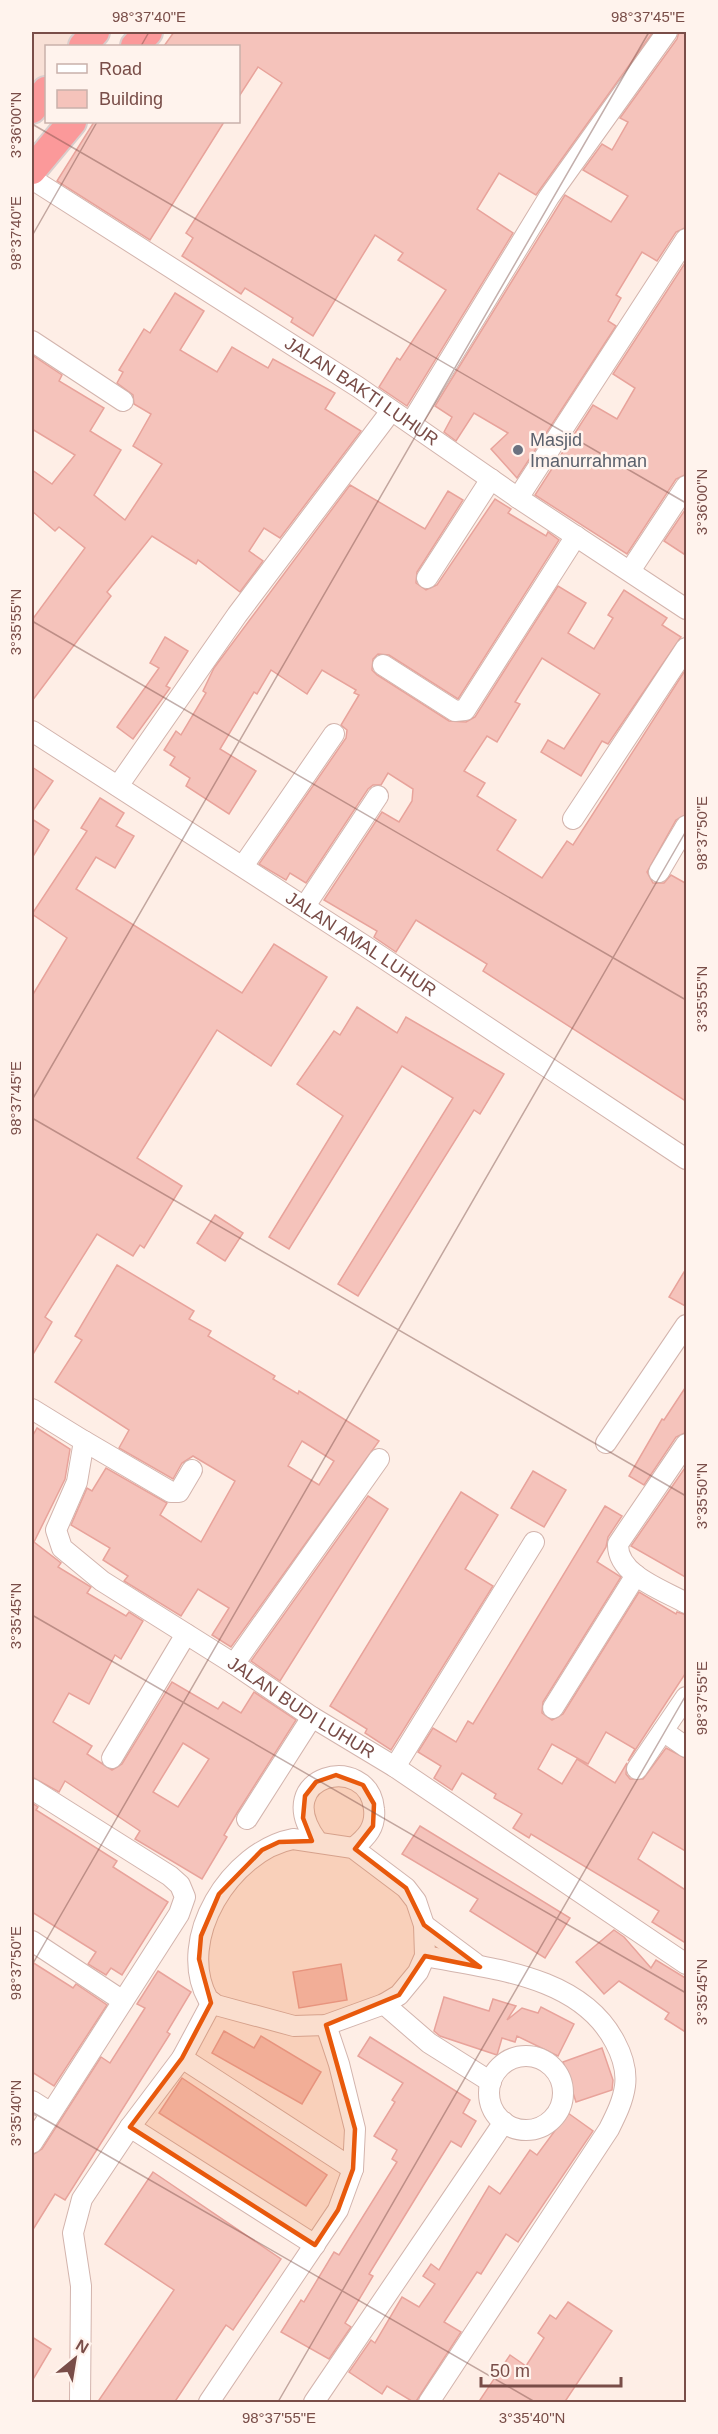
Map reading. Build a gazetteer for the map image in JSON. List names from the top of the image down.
{
  "streets": {
    "street": ["JALAN BAKTI LUHUR", "JALAN AMAL LUHUR", "JALAN BUDI LUHUR"]
  },
  "places": ["Masjid Imanurrahman"],
  "legend": ["Road", "Building"],
  "scale_bar": "50 m",
  "north": "top right",
  "coordinates": [
    "98°37'40\"E",
    "98°37'45\"E",
    "3°36'00\"N",
    "3°35'55\"N",
    "98°37'50\"E",
    "3°35'50\"N",
    "3°35'45\"N",
    "98°37'55\"E",
    "3°35'40\"N"
  ]
}
